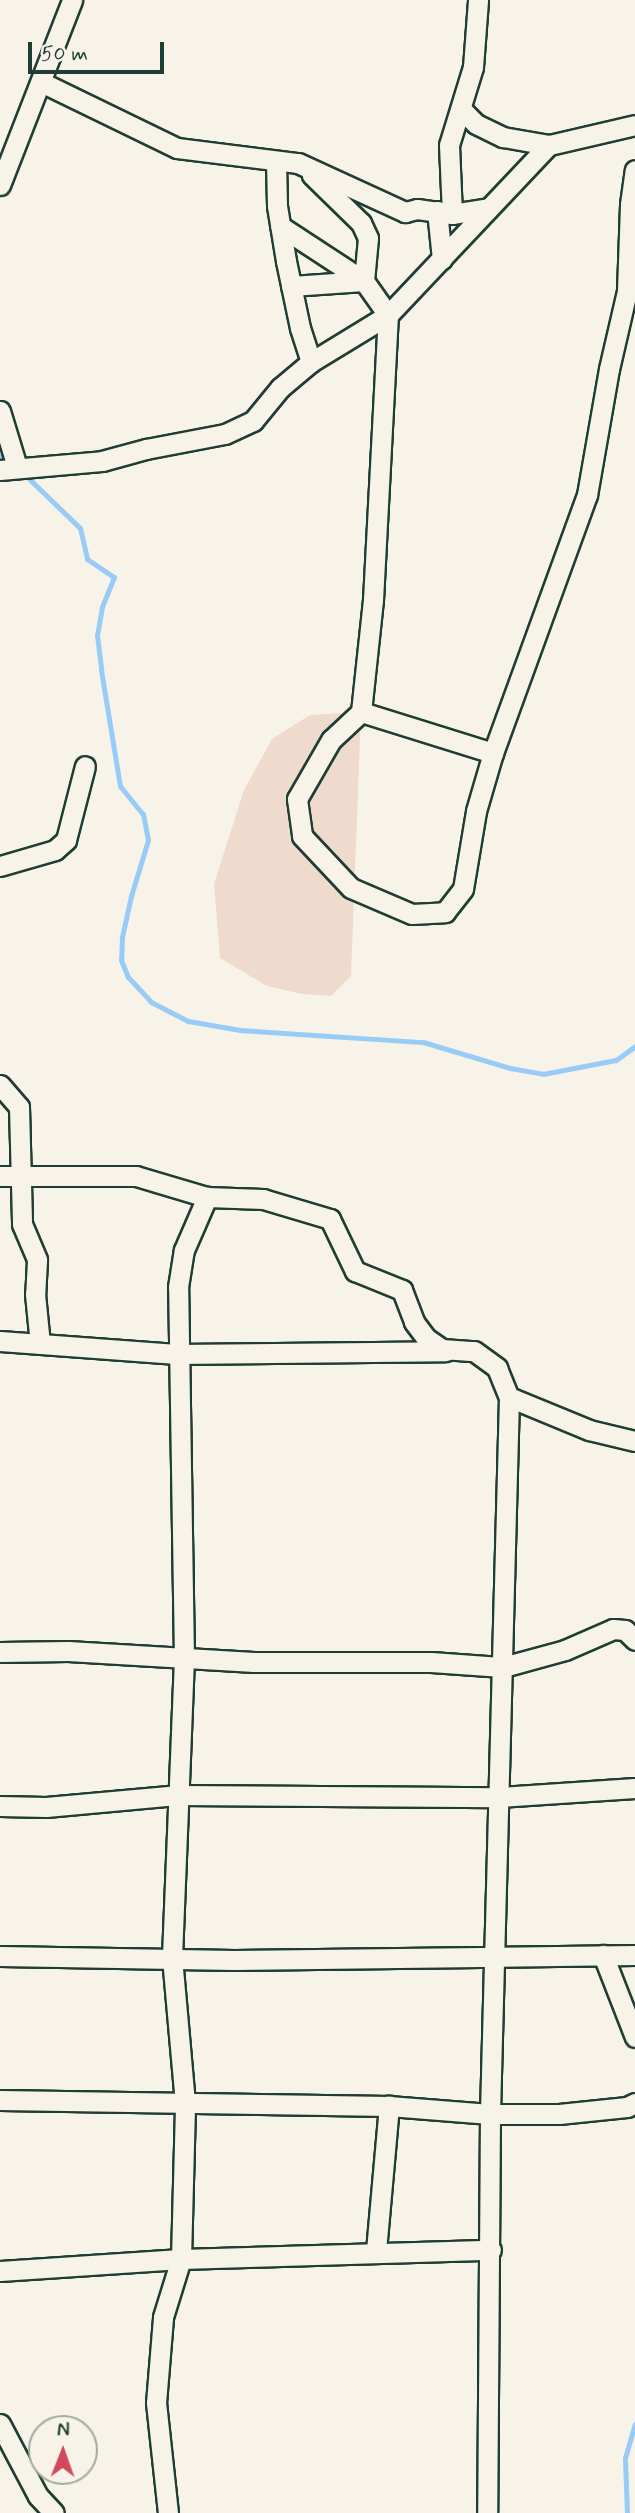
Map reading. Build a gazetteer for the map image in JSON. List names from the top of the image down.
{
  "scale_bar": "50 m",
  "north": "top"
}
